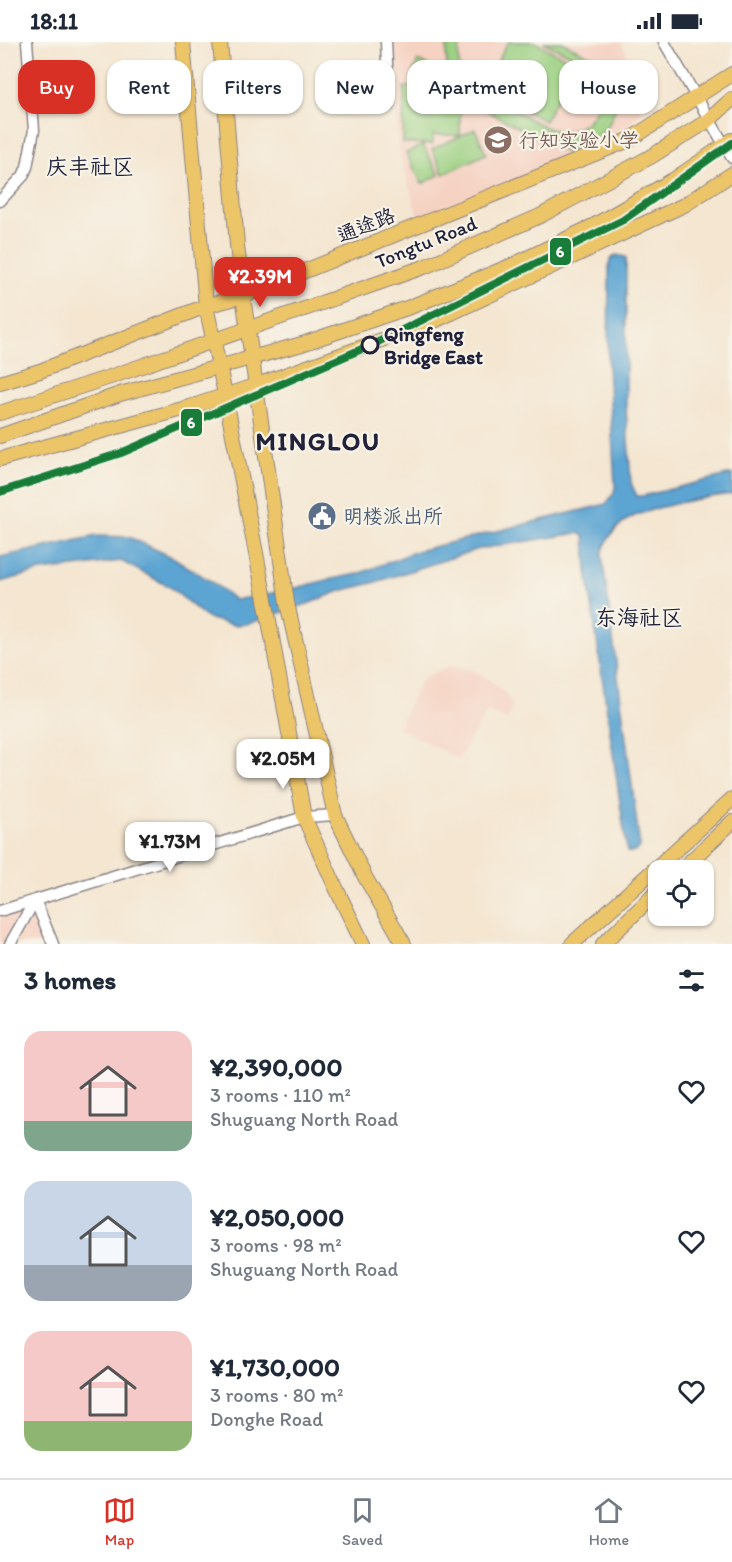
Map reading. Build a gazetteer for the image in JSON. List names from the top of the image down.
{
  "streets": {
    "main road": ["通途路", "Tongtu Road"]
  },
  "districts": ["庆丰社区", "MINGLOU", "东海社区"],
  "places": {
    "school or university": ["行知实验小学"],
    "other": ["Qingfeng Bridge East"],
    "public building": ["明楼派出所"]
  },
  "lines": ["transit line 6"],
  "page": {
    "status": "18:11",
    "chip": [
      "Buy",
      "Rent",
      "Filters",
      "New",
      "Apartment",
      "House"
    ],
    "price": ["¥2.39M", "¥2.05M", "¥1.73M"],
    "heading": "3 homes",
    "list": [
      {
        "name": "¥2,390,000",
        "note": "3 rooms · 110 m² · Shuguang North Road"
      },
      {
        "name": "¥2,050,000",
        "note": "3 rooms · 98 m² · Shuguang North Road"
      },
      {
        "name": "¥1,730,000",
        "note": "3 rooms · 80 m² · Donghe Road"
      }
    ],
    "tabs": ["Map", "Saved", "Home"]
  }
}
